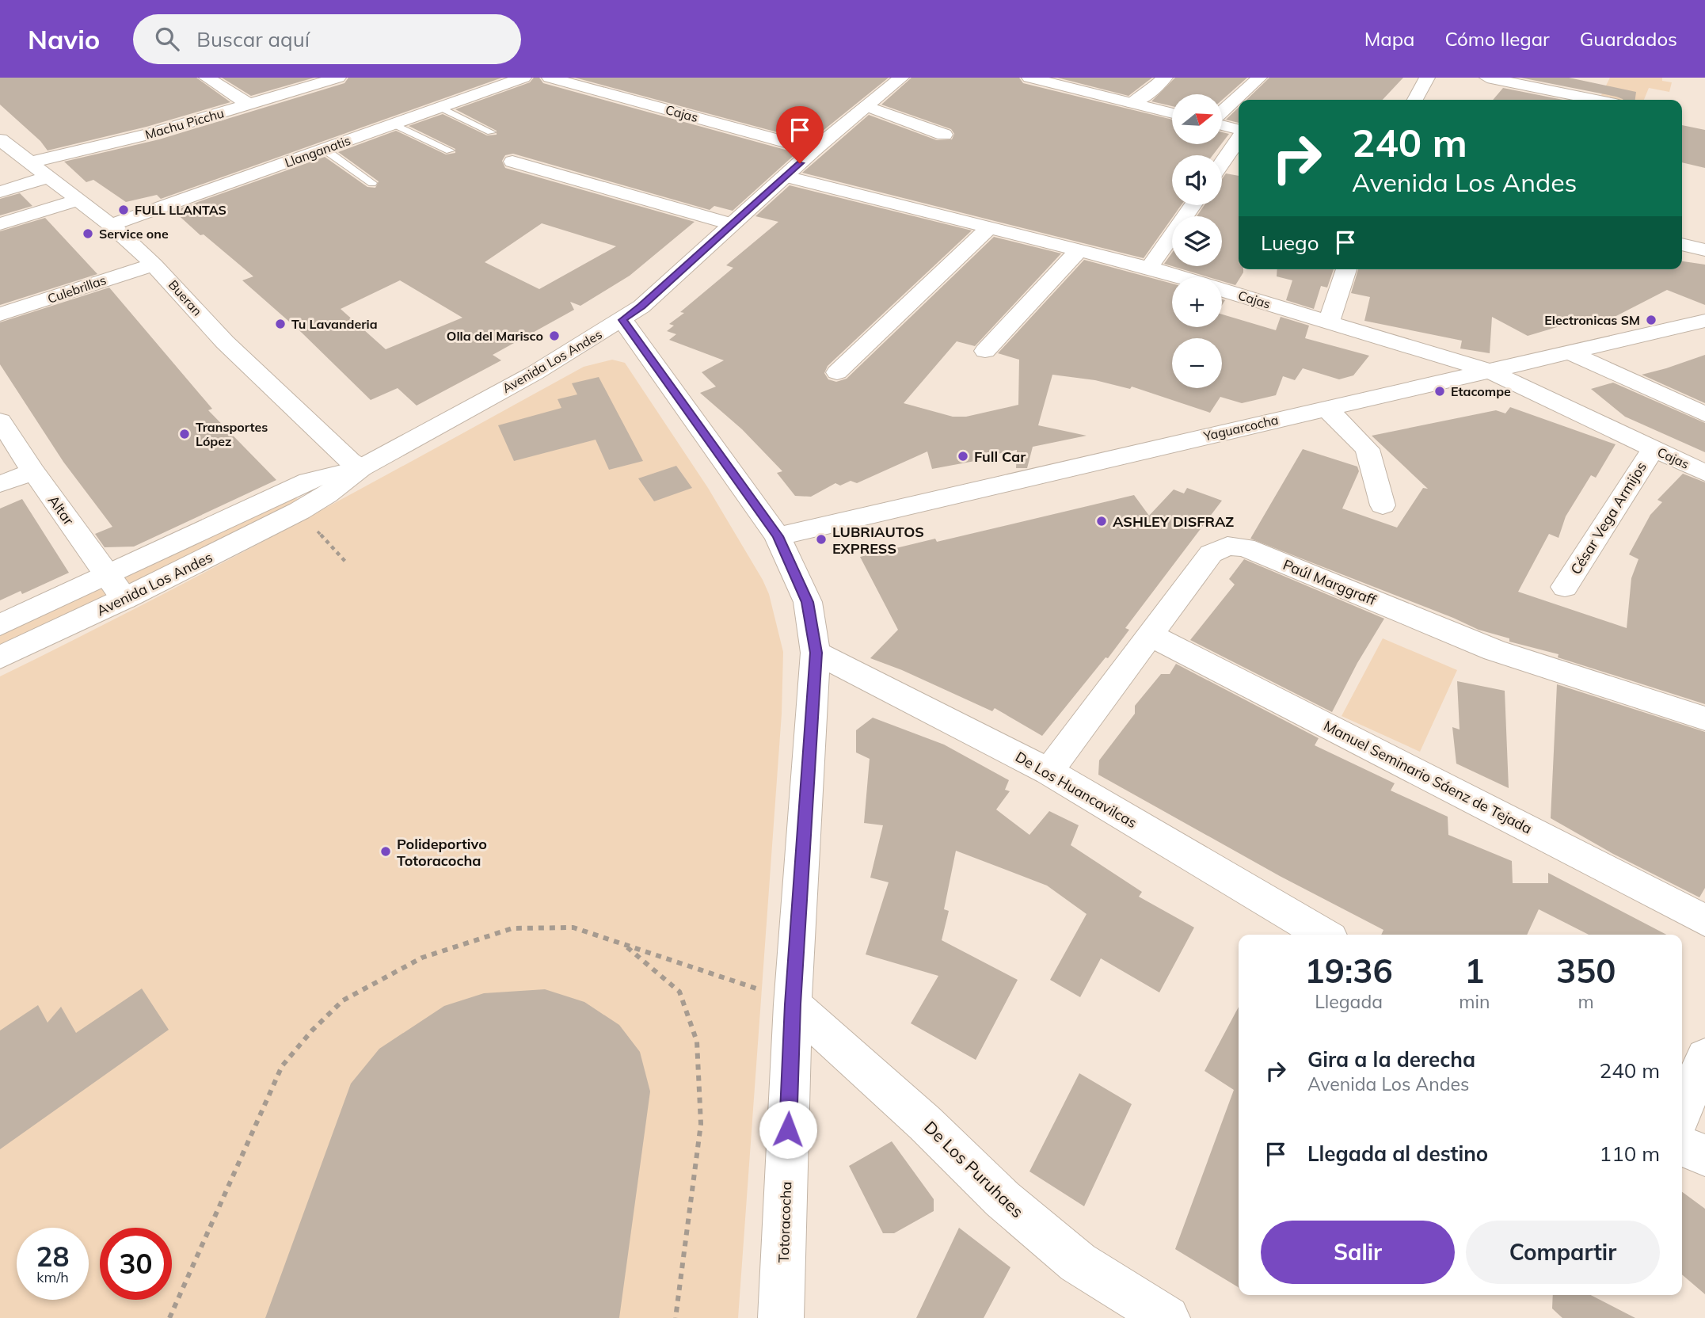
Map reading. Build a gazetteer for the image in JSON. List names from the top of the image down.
{
  "streets": {
    "street": [
      "Cajas",
      "Machu Picchu",
      "Llanganatis",
      "Culebrillas",
      "Bueran",
      "Avenida Los Andes",
      "Yaguarcocha",
      "Altar",
      "César Vega Armijos",
      "Paúl Marggraff",
      "Manuel Seminario Sáenz de Tejada",
      "De Los Huancavilcas",
      "De Los Puruhaes",
      "Totoracocha"
    ]
  },
  "crossings": [
    ["Cajas", "Avenida Los Andes"],
    ["Cajas", "Yaguarcocha"],
    ["Cajas", "César Vega Armijos"],
    ["Machu Picchu", "Bueran"],
    ["Llanganatis", "Bueran"],
    ["Culebrillas", "Bueran"],
    ["Bueran", "Avenida Los Andes"],
    ["Avenida Los Andes", "Altar"],
    ["Avenida Los Andes", "Totoracocha"],
    ["Yaguarcocha", "Totoracocha"],
    ["Paúl Marggraff", "Manuel Seminario Sáenz de Tejada"],
    ["Paúl Marggraff", "De Los Huancavilcas"],
    ["De Los Huancavilcas", "Totoracocha"],
    ["De Los Puruhaes", "Totoracocha"]
  ],
  "places": [
    "FULL LLANTAS",
    "Service one",
    "Electronicas SM",
    "Tu Lavanderia",
    "Olla del Marisco",
    "Etacompe",
    "Transportes López",
    "Full Car",
    "ASHLEY DISFRAZ",
    "LUBRIAUTOS EXPRESS",
    "Polideportivo Totoracocha"
  ],
  "north": "right",
  "page": {
    "header": "Navio",
    "search": "Buscar aquí",
    "nav": ["Mapa", "Cómo llegar", "Guardados"],
    "map_buttons": ["+", "−"],
    "turn": ["240 m", "Avenida Los Andes"],
    "then": "Luego",
    "eta": [
      "19:36",
      "Llegada",
      "1",
      "min",
      "350",
      "m"
    ],
    "list": [
      {
        "name": "Gira a la derecha",
        "note": "Avenida Los Andes",
        "value": "240 m"
      },
      {
        "name": "Llegada al destino",
        "value": "110 m"
      }
    ],
    "buttons": ["Salir", "Compartir"],
    "speed": "28 km/h",
    "limit": "30"
  }
}
